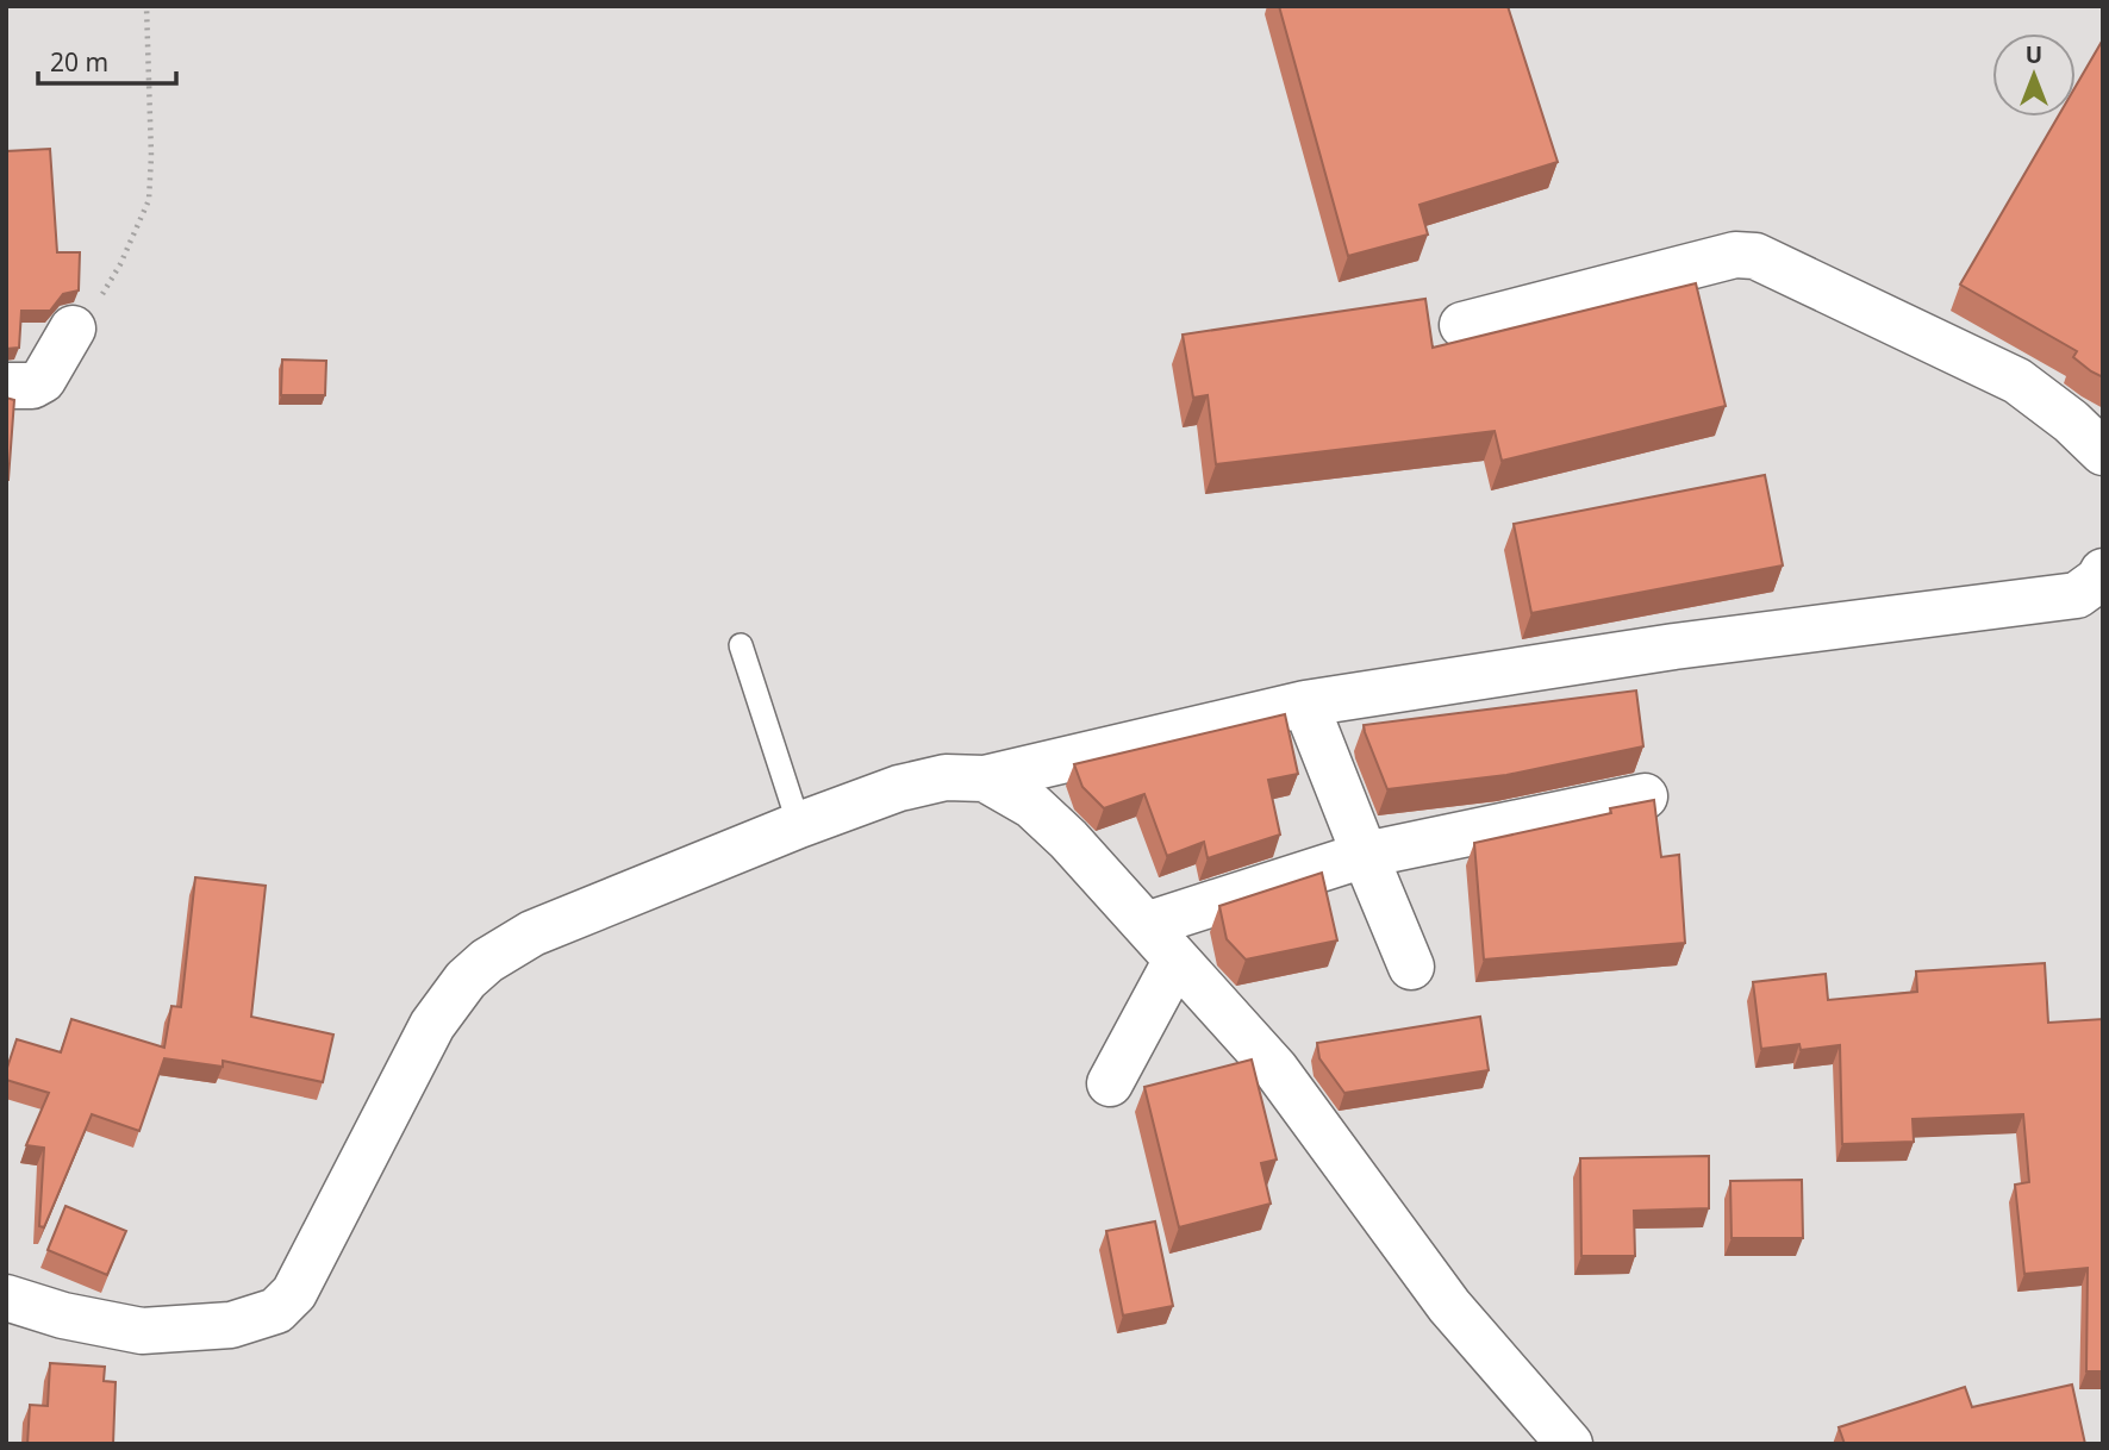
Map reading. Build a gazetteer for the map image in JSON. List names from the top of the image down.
{
  "scale_bar": "20 m",
  "north": "top"
}
